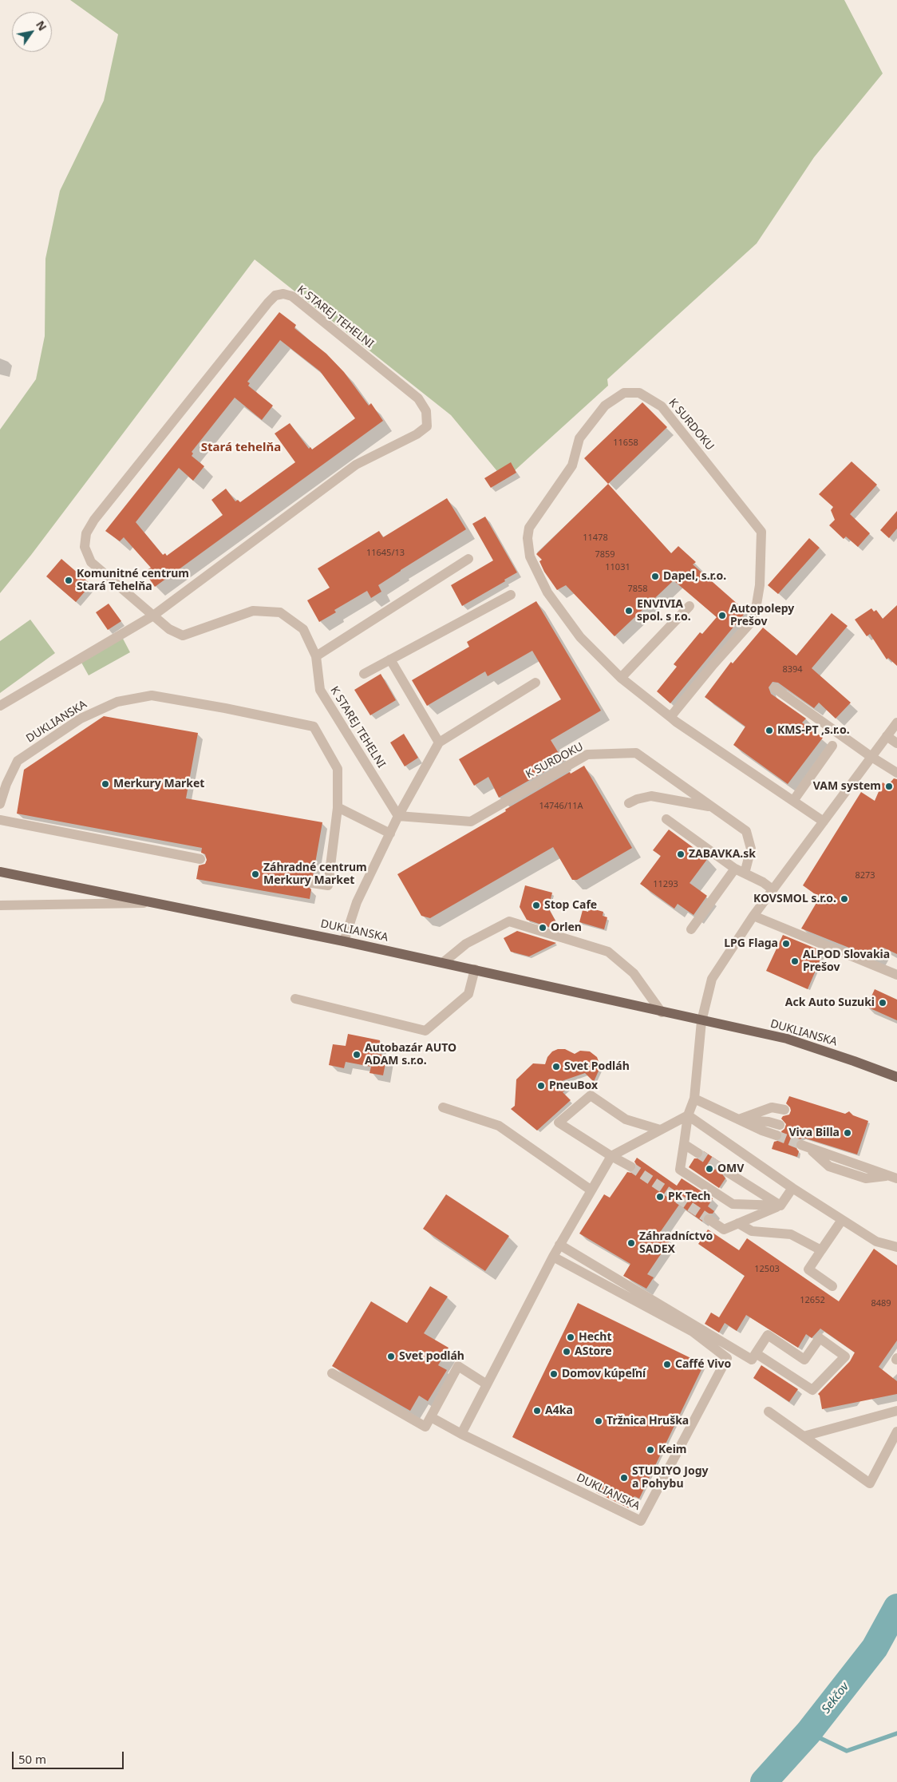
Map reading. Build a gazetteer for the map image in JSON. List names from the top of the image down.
{
  "streets": {
    "main road": ["DUKLIANSKA"],
    "street": ["K STAREJ TEHELNI", "K SURDOKU"]
  },
  "crossings": [
    ["K STAREJ TEHELNI", "K SURDOKU"]
  ],
  "districts": ["Stará tehelňa"],
  "water": ["Sekčov"],
  "places": [
    "Dapel, s.r.o.",
    "Komunitné centrum Stará Tehelňa",
    "ENVIVIA spol. s r.o.",
    "Autopolepy Prešov",
    "KMS-PT ,s.r.o.",
    "Merkury Market",
    "VAM system",
    "ZABAVKA.sk",
    "Záhradné centrum Merkury Market",
    "KOVSMOL s.r.o.",
    "Stop Cafe",
    "Orlen",
    "LPG Flaga",
    "ALPOD Slovakia Prešov",
    "Ack Auto Suzuki",
    "Autobazár AUTO ADAM s.r.o.",
    "Svet Podláh",
    "PneuBox",
    "Viva Billa",
    "OMV",
    "PK Tech",
    "Záhradníctvo SADEX",
    "Hecht",
    "AStore",
    "Svet podláh",
    "Caffé Vivo",
    "Domov kúpeľní",
    "A4ka",
    "Tržnica Hruška",
    "Keim",
    "STUDIYO Jogy a Pohybu"
  ],
  "house_numbers": [
    "11658",
    "11478",
    "11645/13",
    "7859",
    "11031",
    "7858",
    "8394",
    "14746/11A",
    "8273",
    "11293",
    "12503",
    "12652",
    "8489"
  ],
  "scale_bar": "50 m",
  "north": "top right"
}
